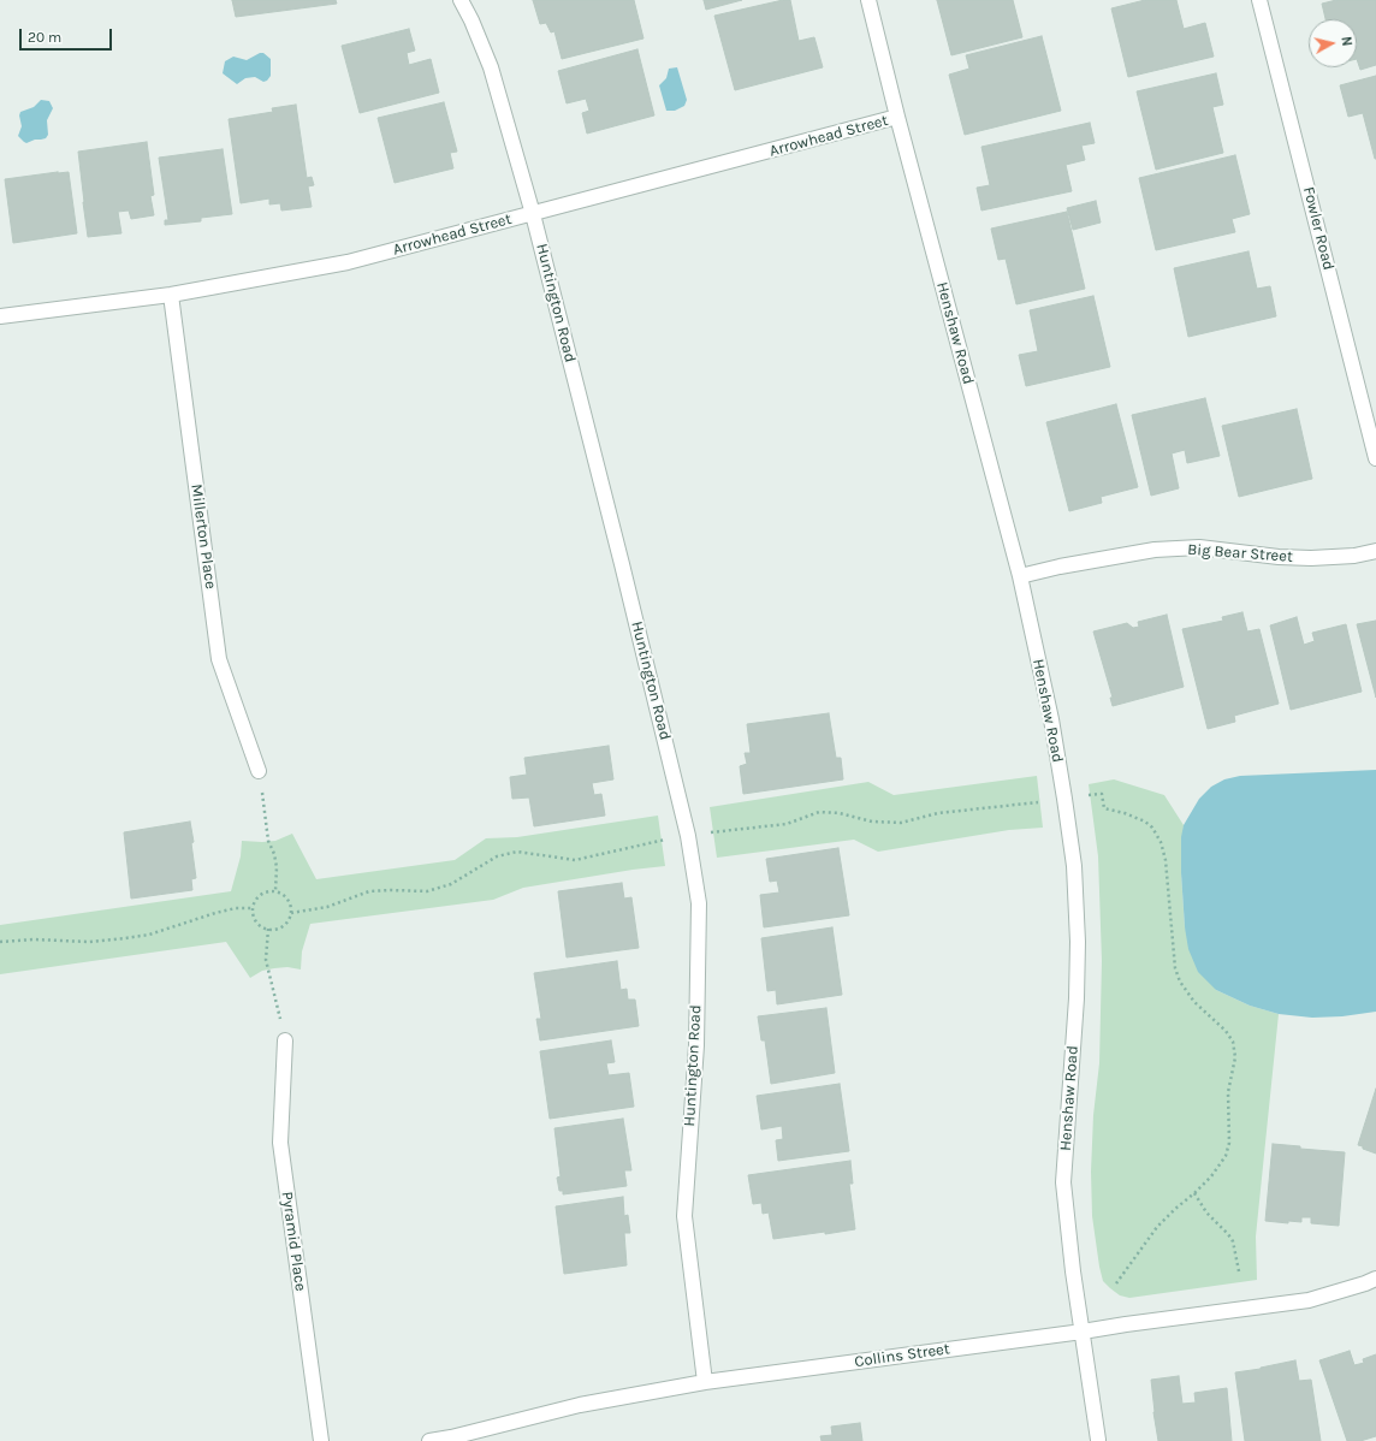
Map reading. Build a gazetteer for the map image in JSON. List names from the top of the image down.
{
  "streets": {
    "street": [
      "Arrowhead Street",
      "Fowler Road",
      "Huntington Road",
      "Henshaw Road",
      "Millerton Place",
      "Big Bear Street",
      "Pyramid Place",
      "Collins Street"
    ]
  },
  "crossings": [
    ["Arrowhead Street", "Huntington Road"],
    ["Arrowhead Street", "Henshaw Road"],
    ["Arrowhead Street", "Millerton Place"],
    ["Huntington Road", "Collins Street"],
    ["Henshaw Road", "Big Bear Street"],
    ["Henshaw Road", "Collins Street"]
  ],
  "scale_bar": "20 m",
  "north": "right"
}
